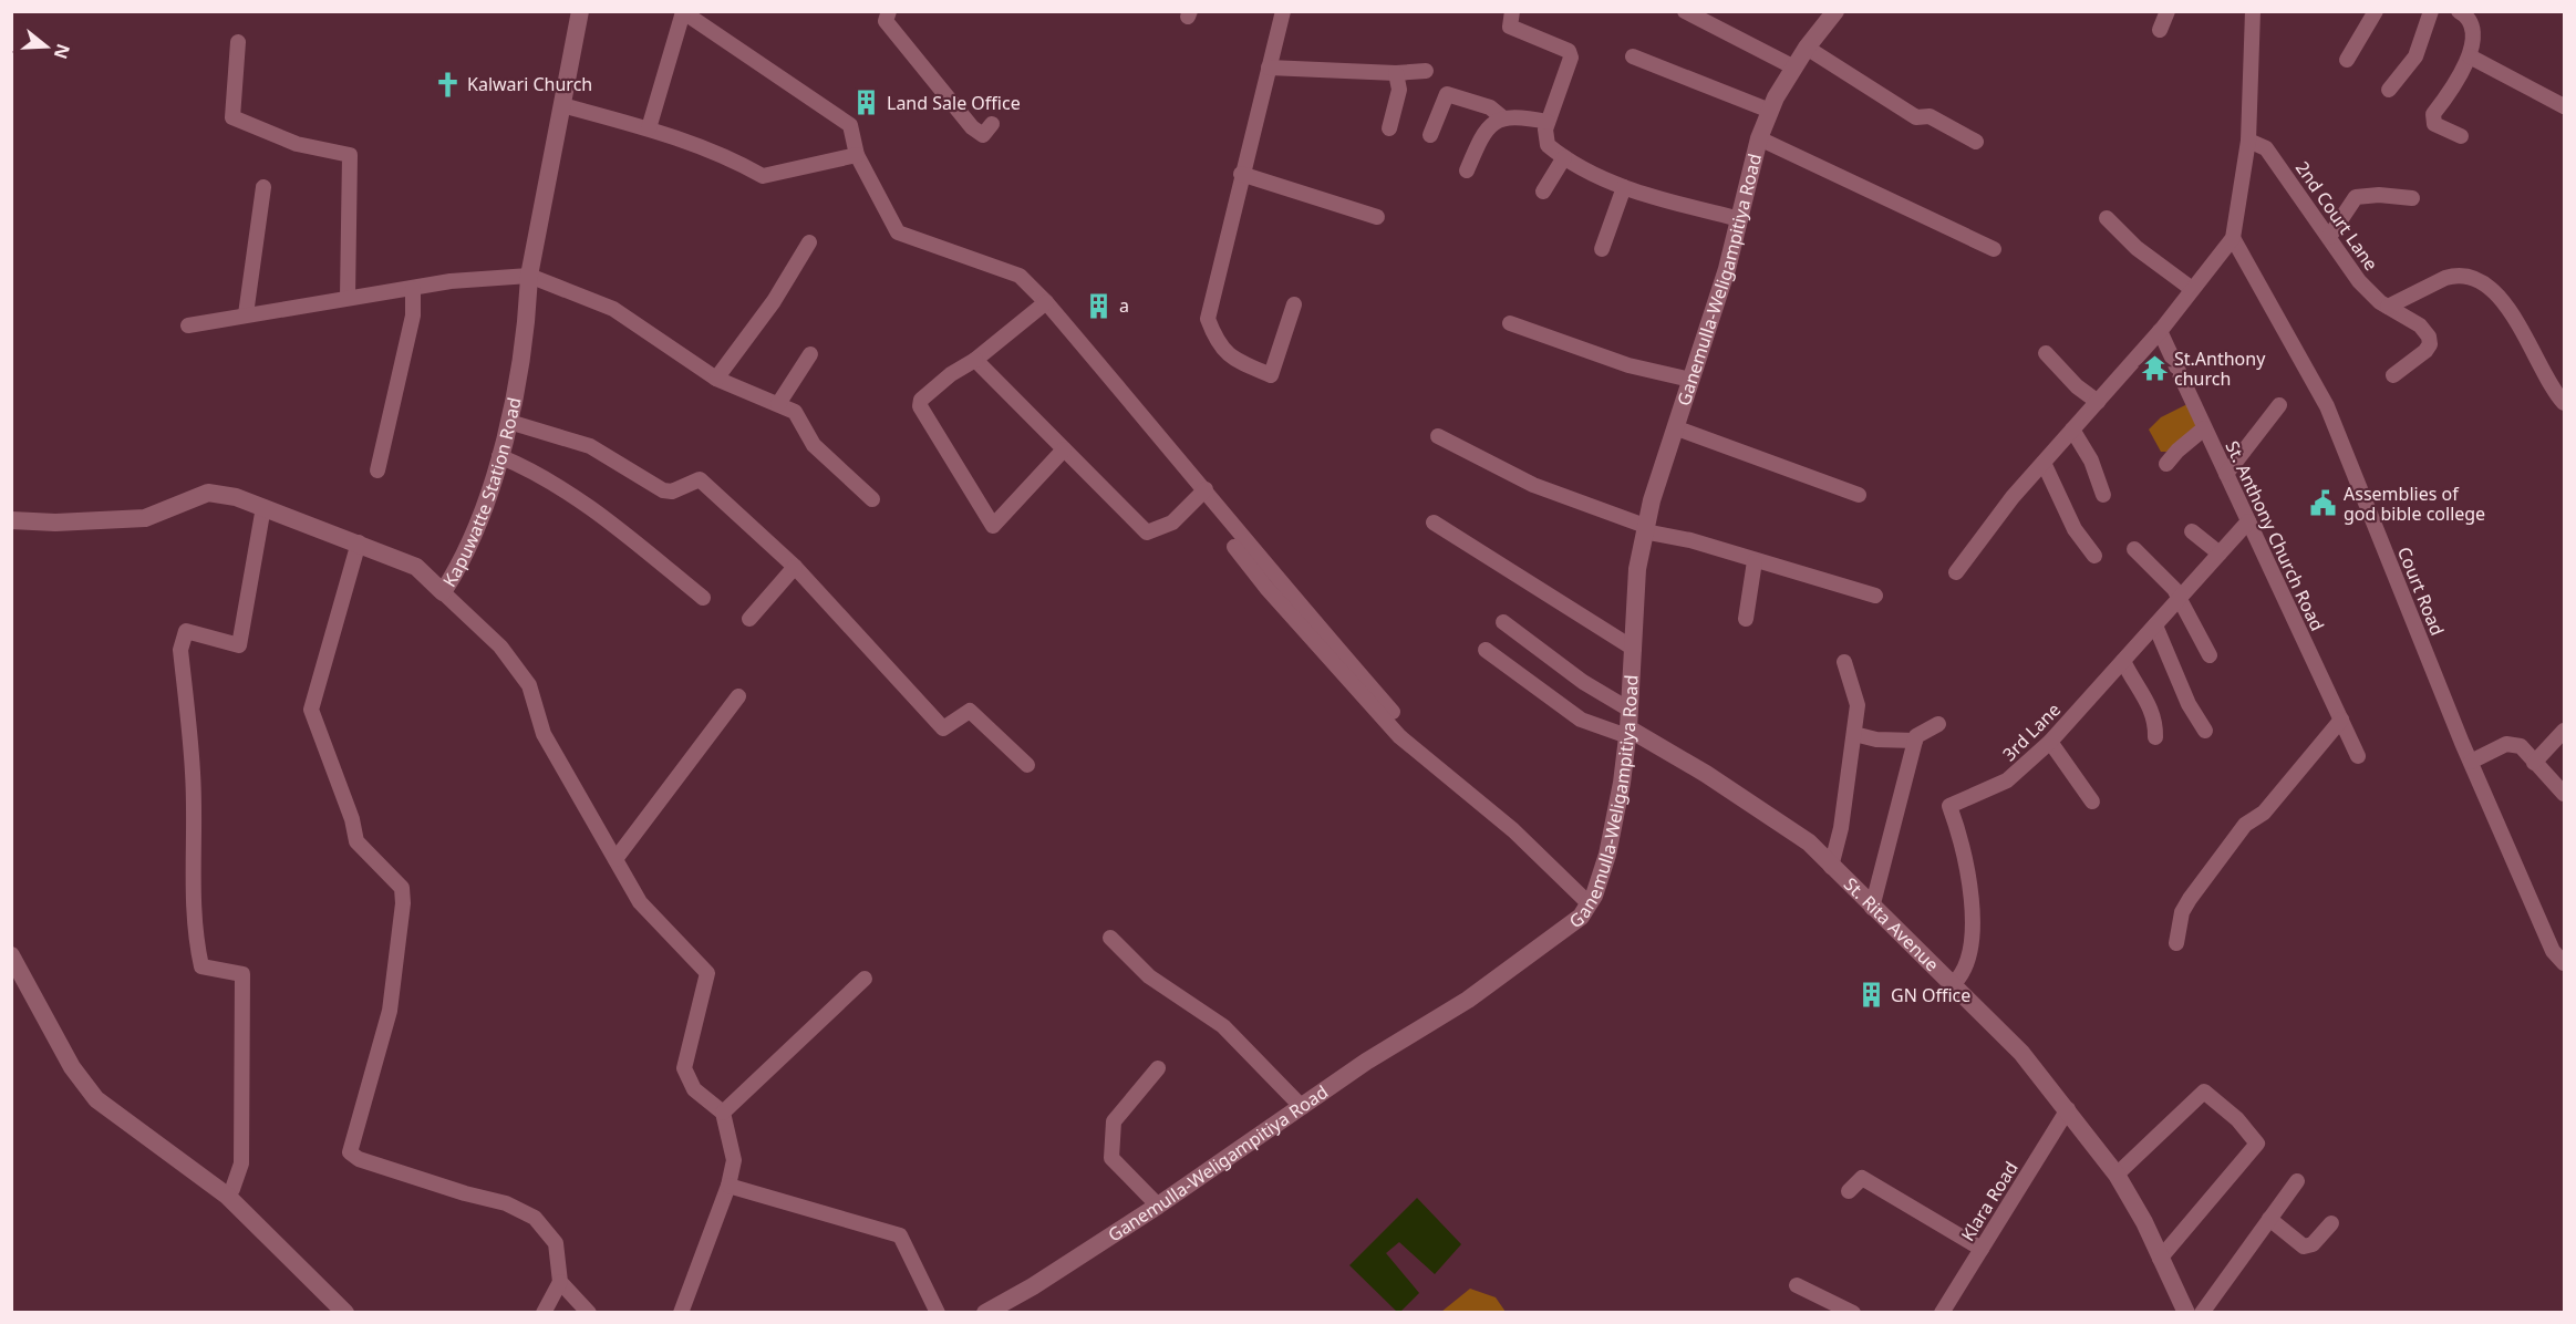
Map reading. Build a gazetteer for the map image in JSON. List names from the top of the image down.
{
  "streets": {
    "street": [
      "2nd Court Lane",
      "Ganemulla-Weligampitiya Road",
      "Kapuwatte Station Road",
      "St. Anthony Church Road",
      "Court Road",
      "3rd Lane",
      "St. Rita Avenue",
      "Klara Road"
    ]
  },
  "crossings": [
    ["Ganemulla-Weligampitiya Road", "St. Rita Avenue"],
    ["St. Anthony Church Road", "3rd Lane"],
    ["3rd Lane", "St. Rita Avenue"],
    ["St. Rita Avenue", "Klara Road"]
  ],
  "places": {
    "church": ["Kalwari Church"],
    "building": ["Land Sale Office", "a", "GN Office"],
    "temple": ["St.Anthony church"],
    "public building": ["Assemblies of god bible college"]
  },
  "north": "right"
}
